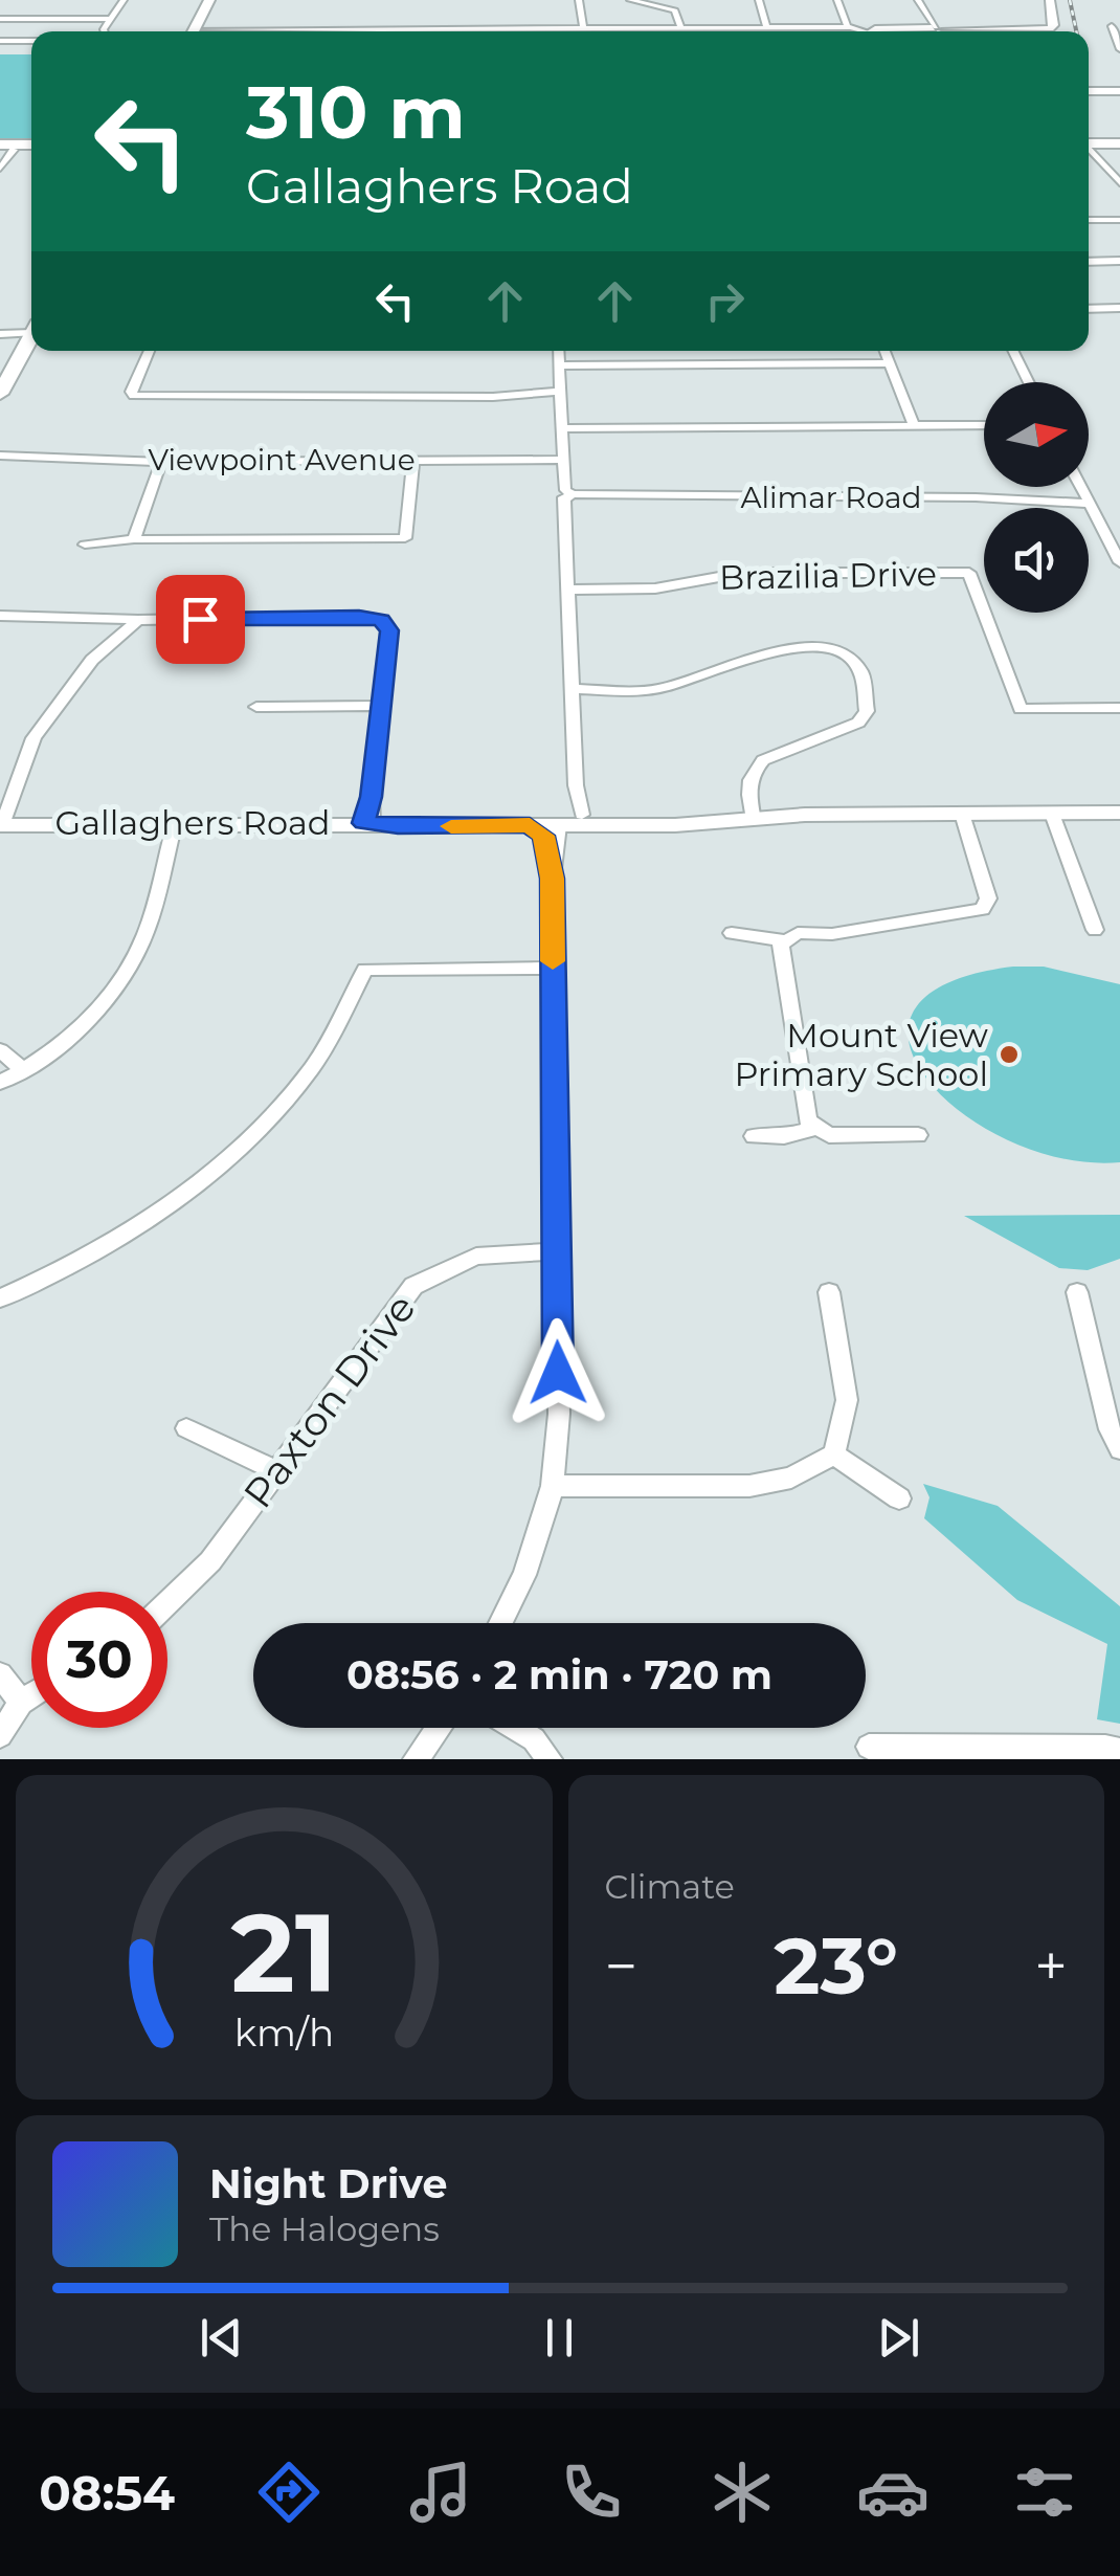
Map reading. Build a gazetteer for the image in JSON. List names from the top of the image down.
{
  "streets": {
    "street": [
      "Viewpoint Avenue",
      "Alimar Road",
      "Brazilia Drive",
      "Gallaghers Road",
      "Paxton Drive"
    ]
  },
  "places": ["Mount View Primary School"],
  "north": "right",
  "page": {
    "turn": ["310 m", "Gallaghers Road"],
    "limit": "30",
    "trip": "08:56 · 2 min · 720 m",
    "tile": "Climate",
    "heat": ["−", "23°", "+"],
    "song": ["Night Drive", "The Halogens"],
    "tabs": "08:54",
    "gauge": ["21", "km/h"]
  }
}
